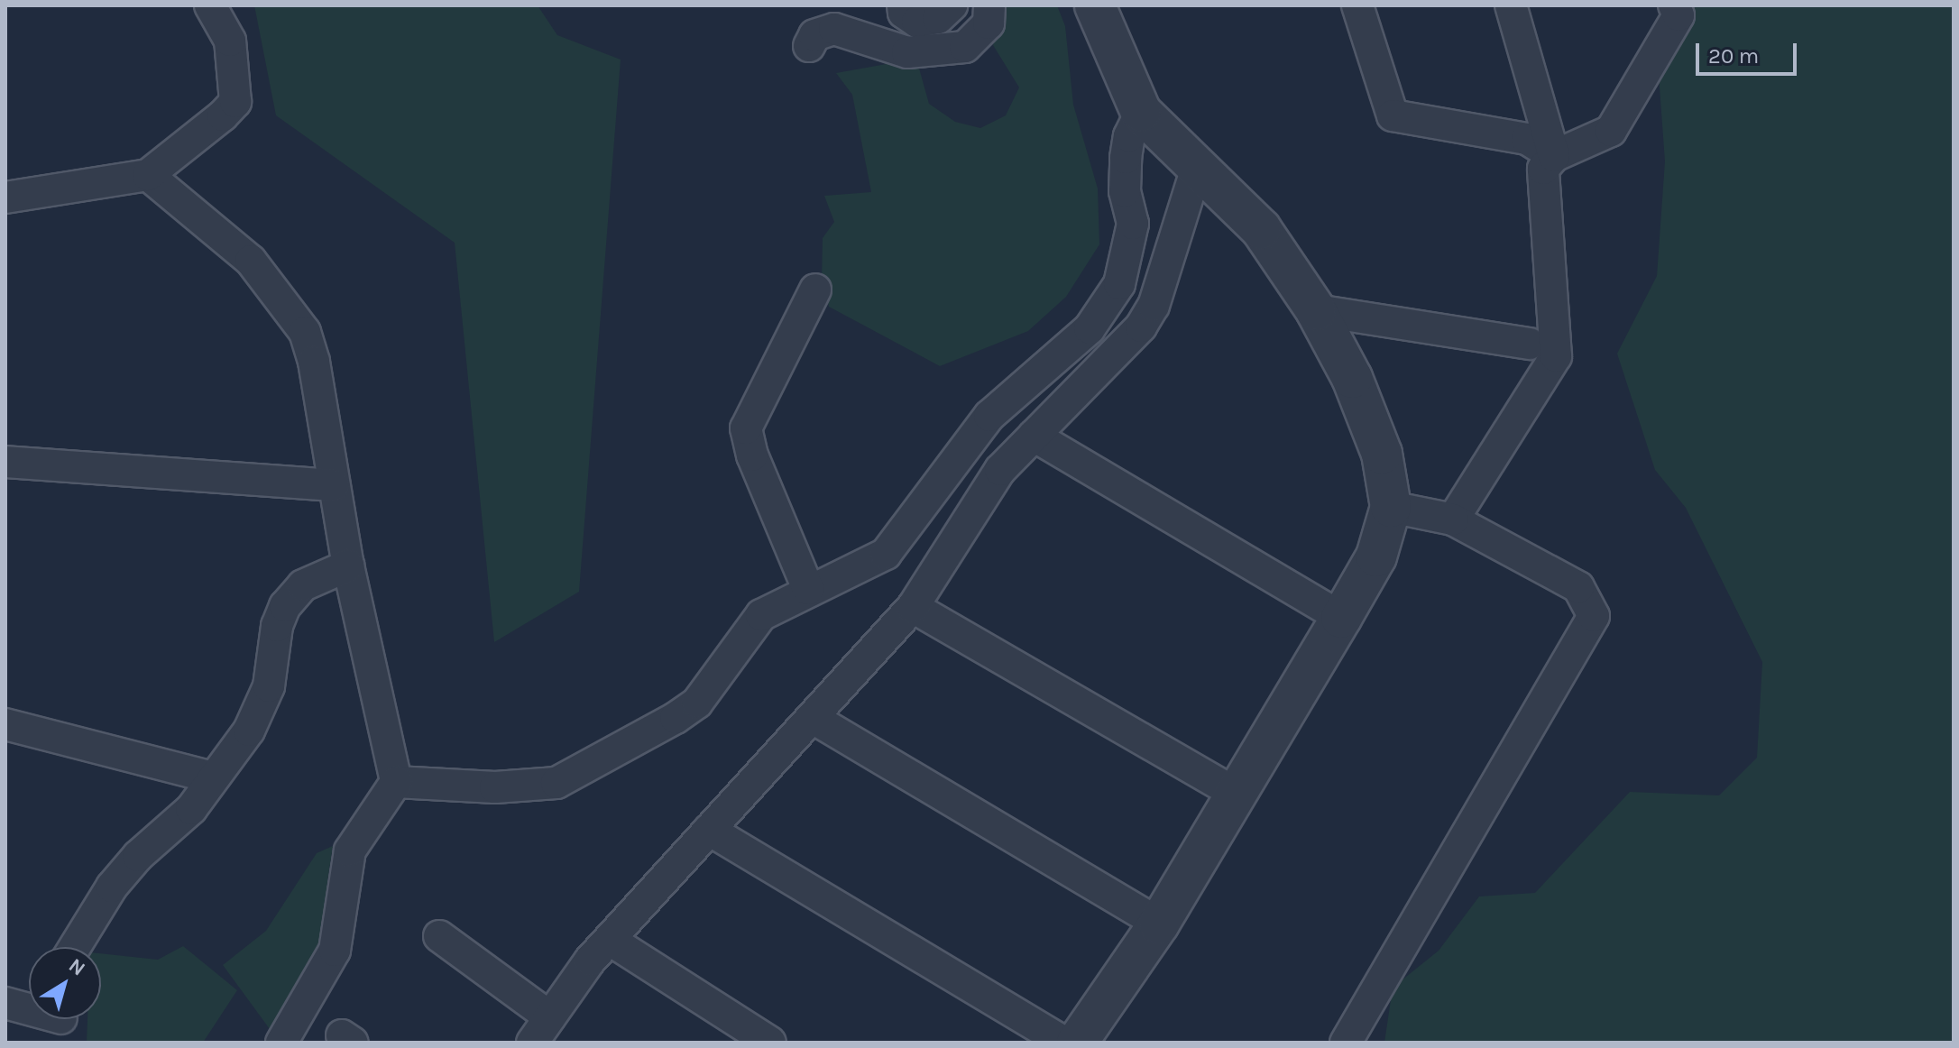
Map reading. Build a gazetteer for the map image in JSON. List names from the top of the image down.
{
  "scale_bar": "20 m",
  "north": "top right"
}
